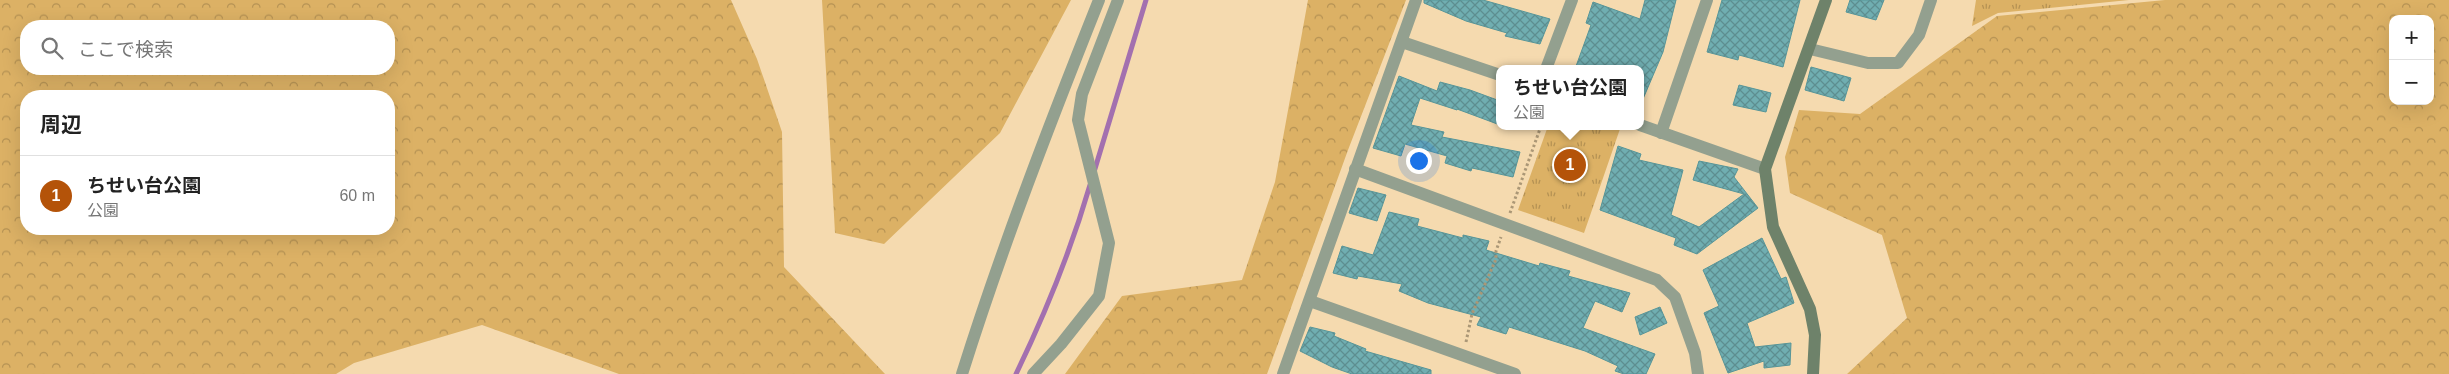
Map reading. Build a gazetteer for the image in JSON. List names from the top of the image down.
{
  "page": {
    "map_buttons": ["+", "−"],
    "search": "ここで検索",
    "popup": ["ちせい台公園", "公園"],
    "heading": "周辺",
    "pins": "1",
    "list": [
      {
        "mark": "1",
        "name": "ちせい台公園",
        "note": "公園",
        "value": "60 m"
      }
    ]
  }
}
